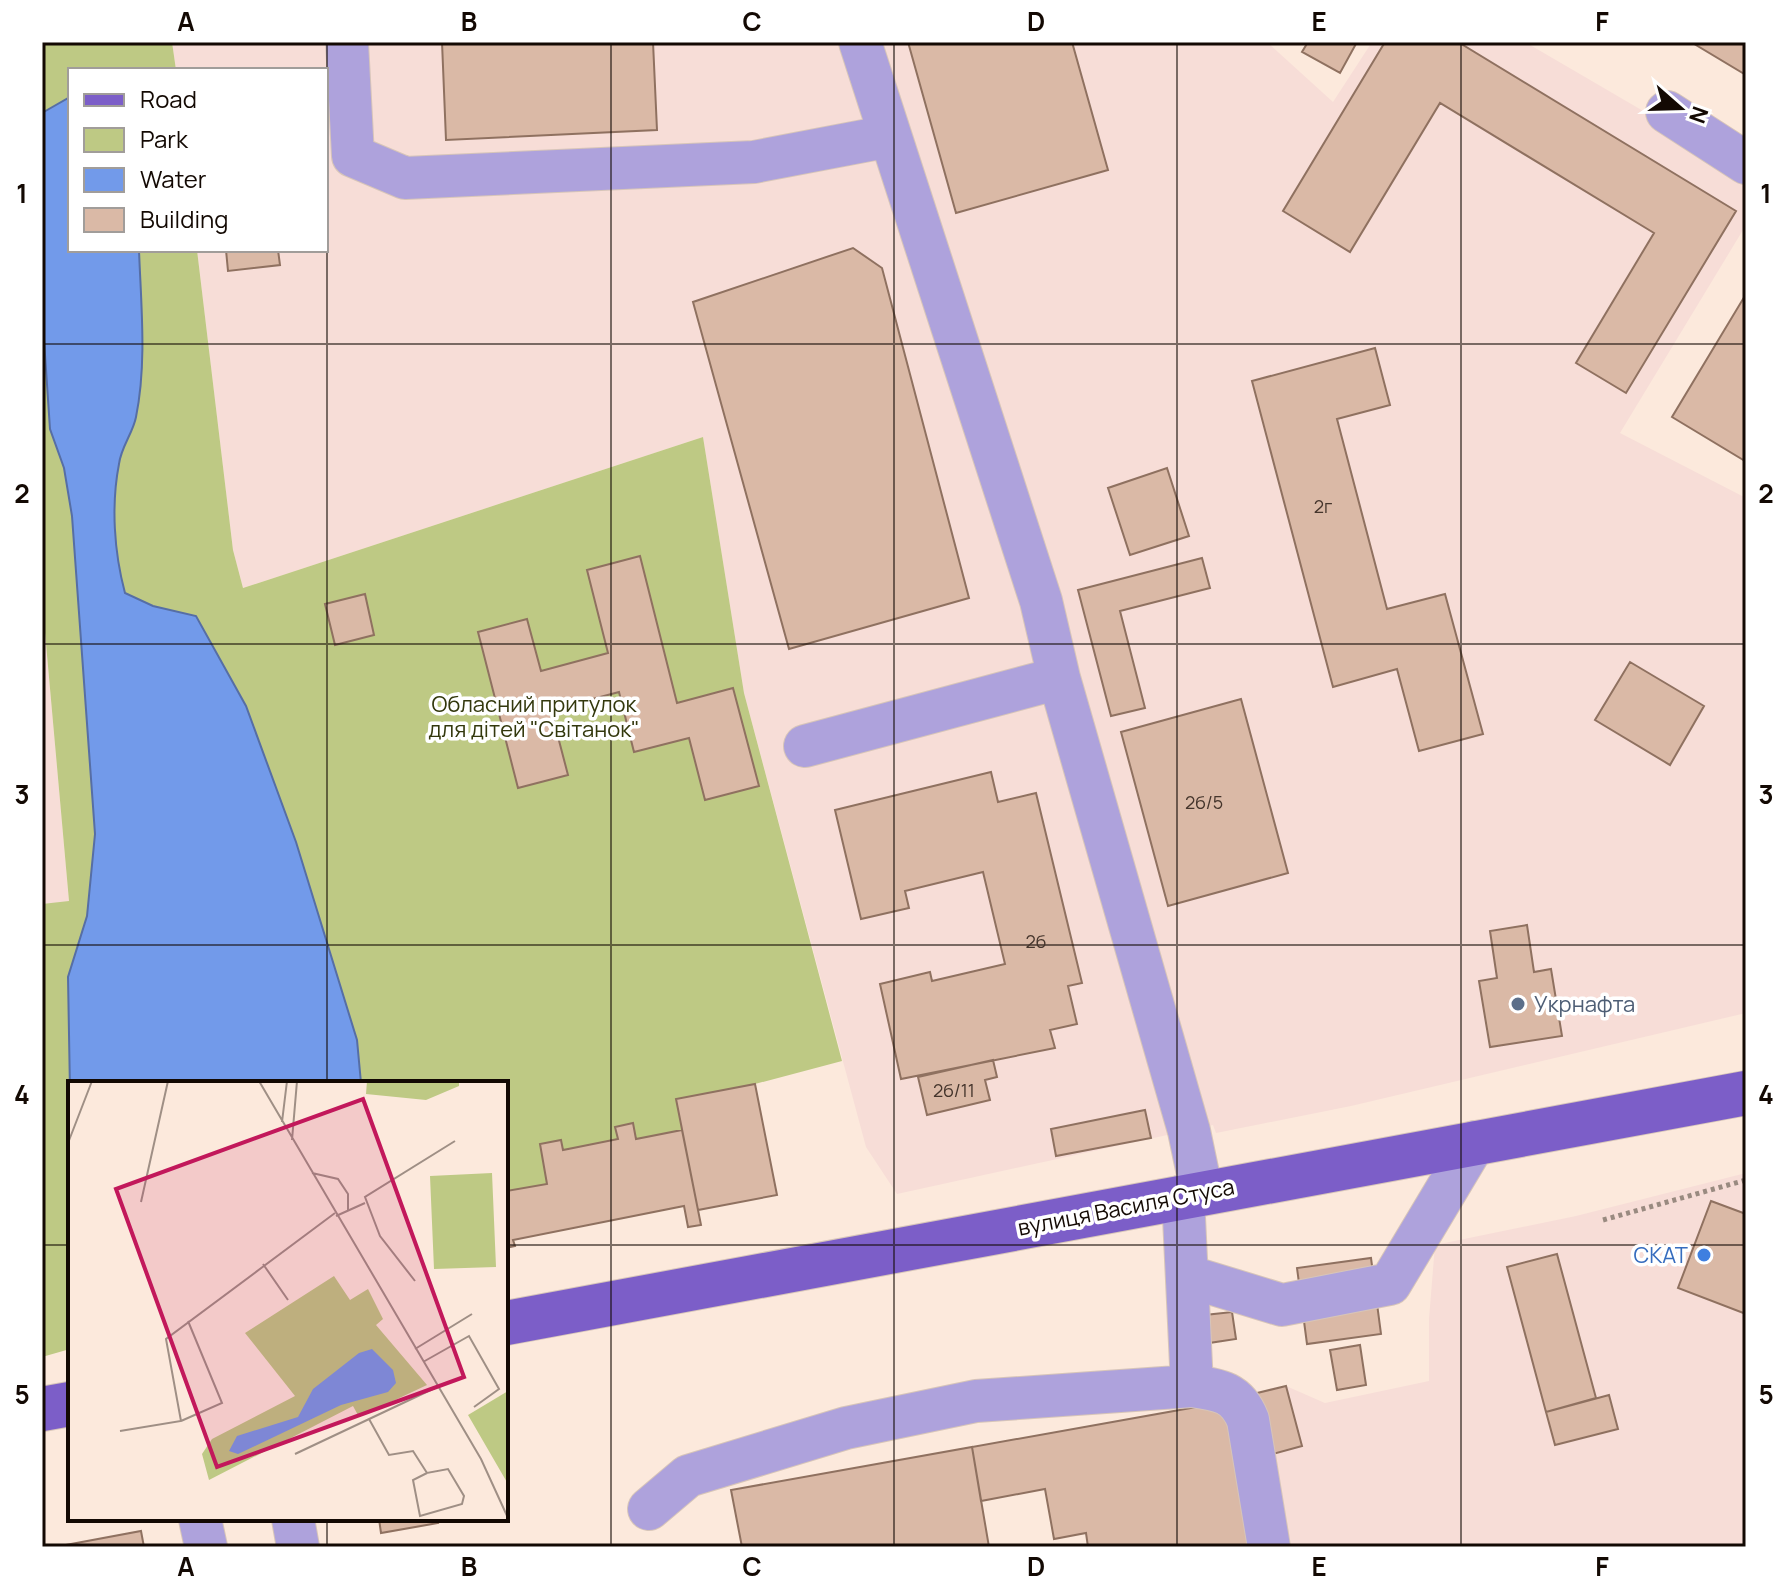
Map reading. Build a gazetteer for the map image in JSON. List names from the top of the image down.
{
  "streets": {
    "main road": ["вулиця Василя Стуса"]
  },
  "parks": ["Обласний притулок для дітей \"Світанок\""],
  "places": ["Укрнафта", "СКАТ"],
  "house_numbers": [
    "2г",
    "2б/5",
    "2б",
    "2б/11"
  ],
  "legend": [
    "Road",
    "Park",
    "Water",
    "Building"
  ],
  "north": "right",
  "grid": {
    "columns": [
      "A",
      "B",
      "C",
      "D",
      "E",
      "F"
    ],
    "rows": [
      "1",
      "2",
      "3",
      "4",
      "5"
    ]
  }
}
